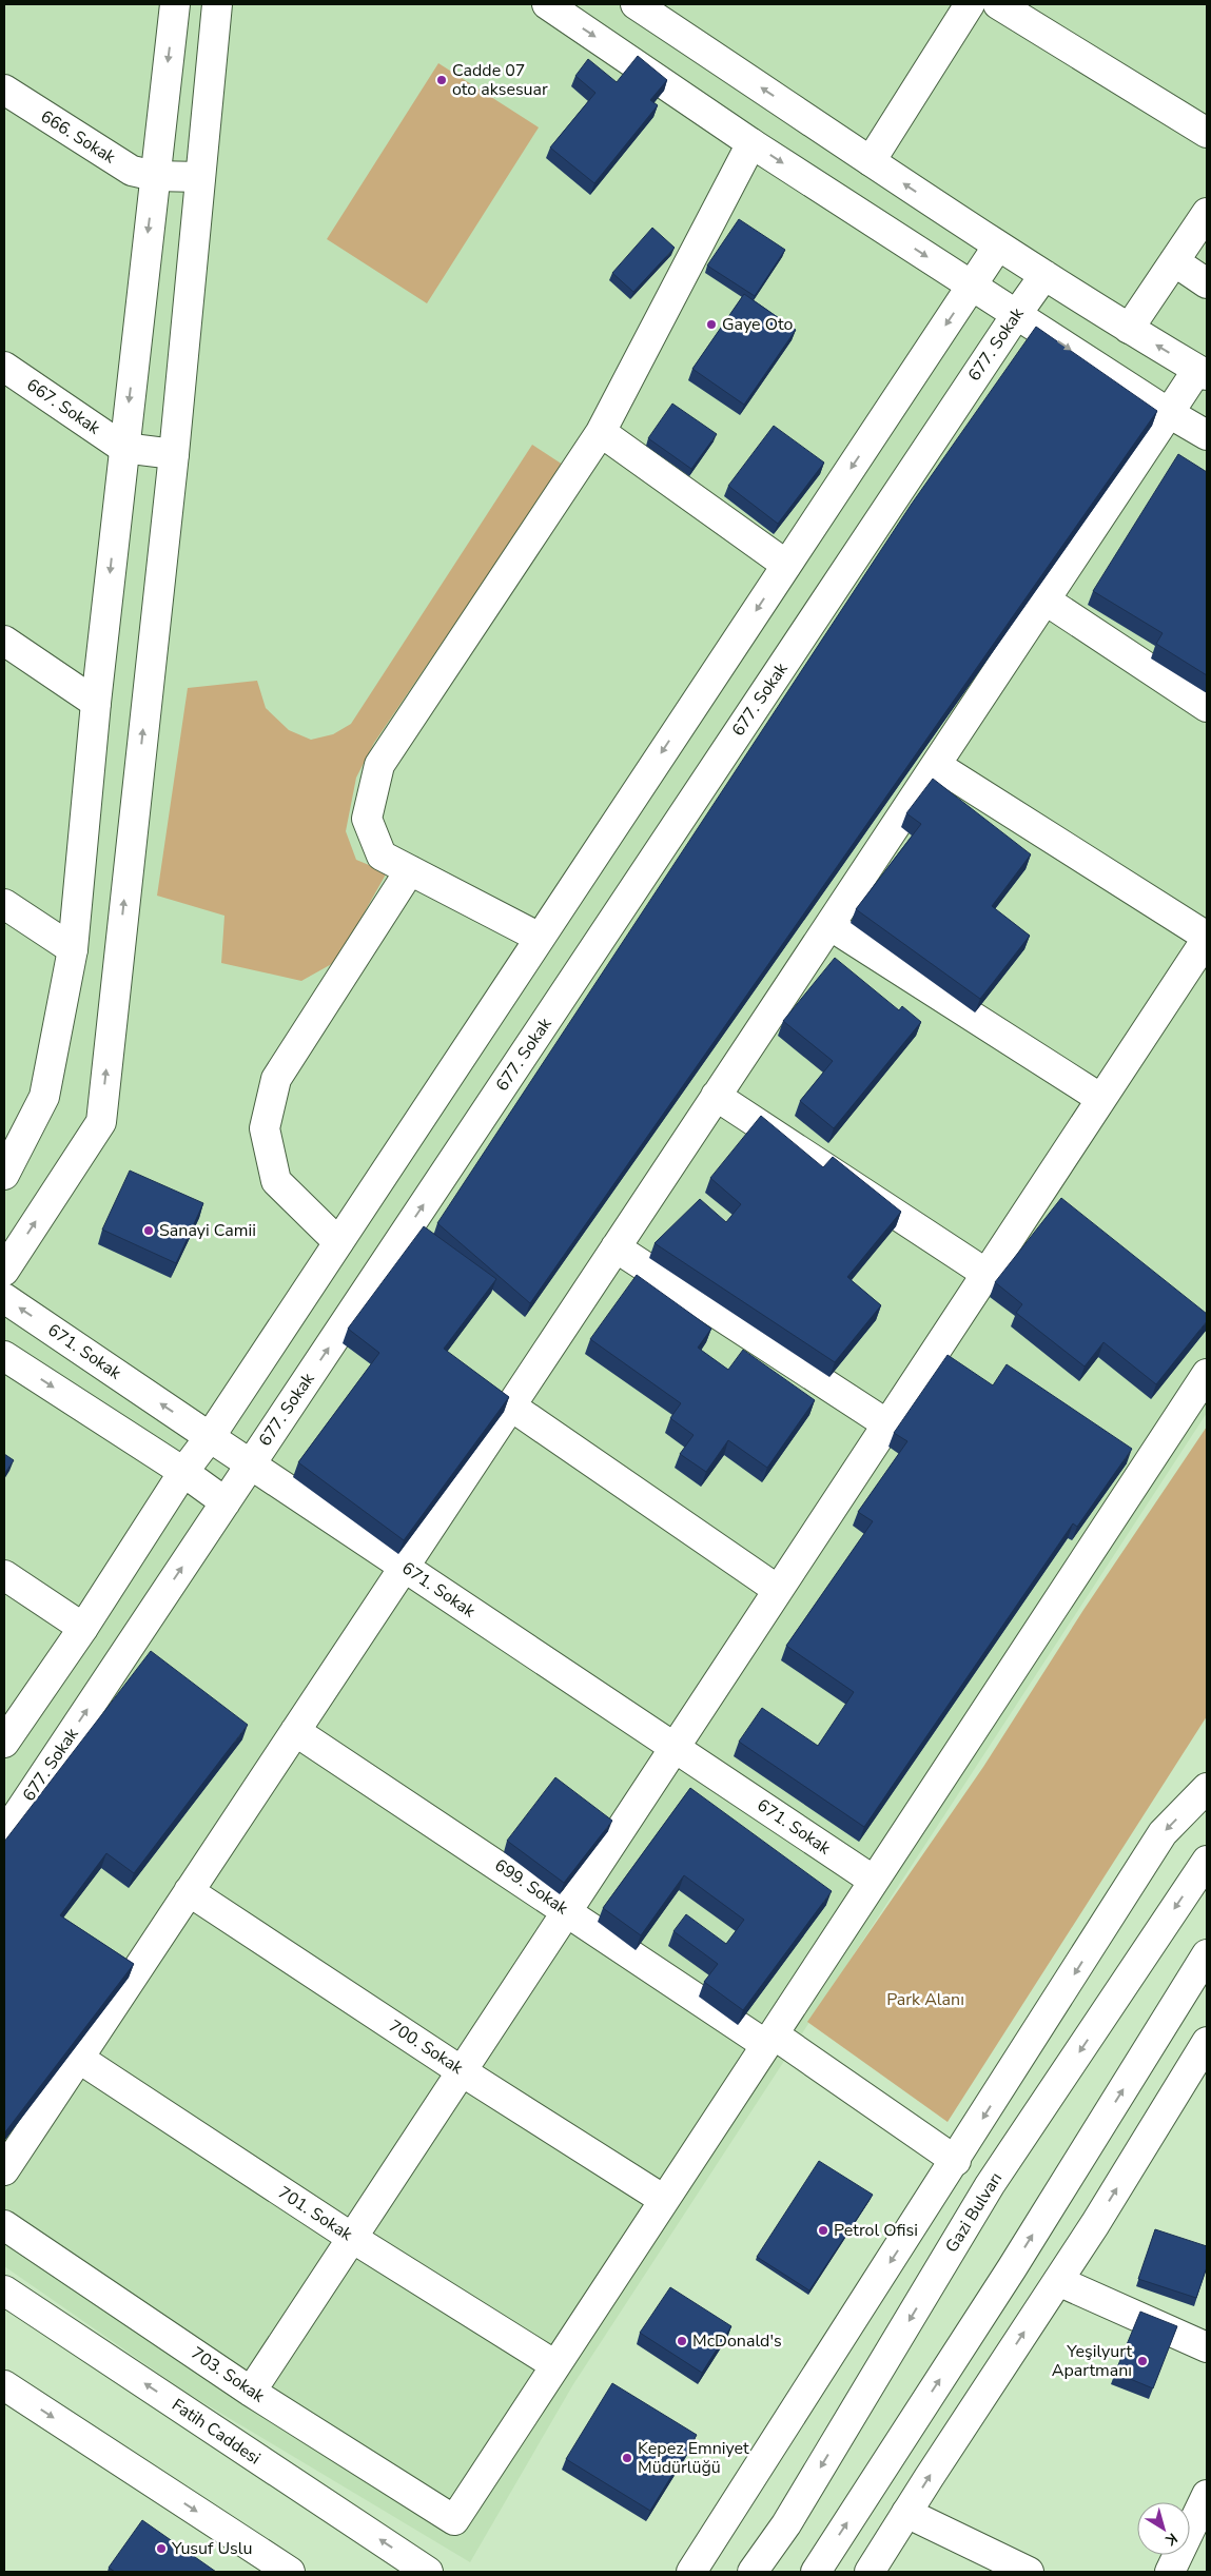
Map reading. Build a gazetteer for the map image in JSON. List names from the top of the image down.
{
  "streets": {
    "main road": [
      "666. Sokak",
      "677. Sokak",
      "667. Sokak",
      "671. Sokak",
      "699. Sokak",
      "700. Sokak",
      "Gazi Bulvarı",
      "701. Sokak",
      "703. Sokak",
      "Fatih Caddesi"
    ]
  },
  "crossings": [
    ["677. Sokak", "671. Sokak"],
    ["701. Sokak", "703. Sokak"]
  ],
  "parks": ["Park Alanı"],
  "places": [
    "Cadde 07 oto aksesuar",
    "Gaye Oto",
    "Sanayi Camii",
    "Petrol Ofisi",
    "McDonald's",
    "Yeşilyurt Apartmanı",
    "Kepez Emniyet Müdürlüğü",
    "Yusuf Uslu"
  ],
  "north": "bottom right"
}
